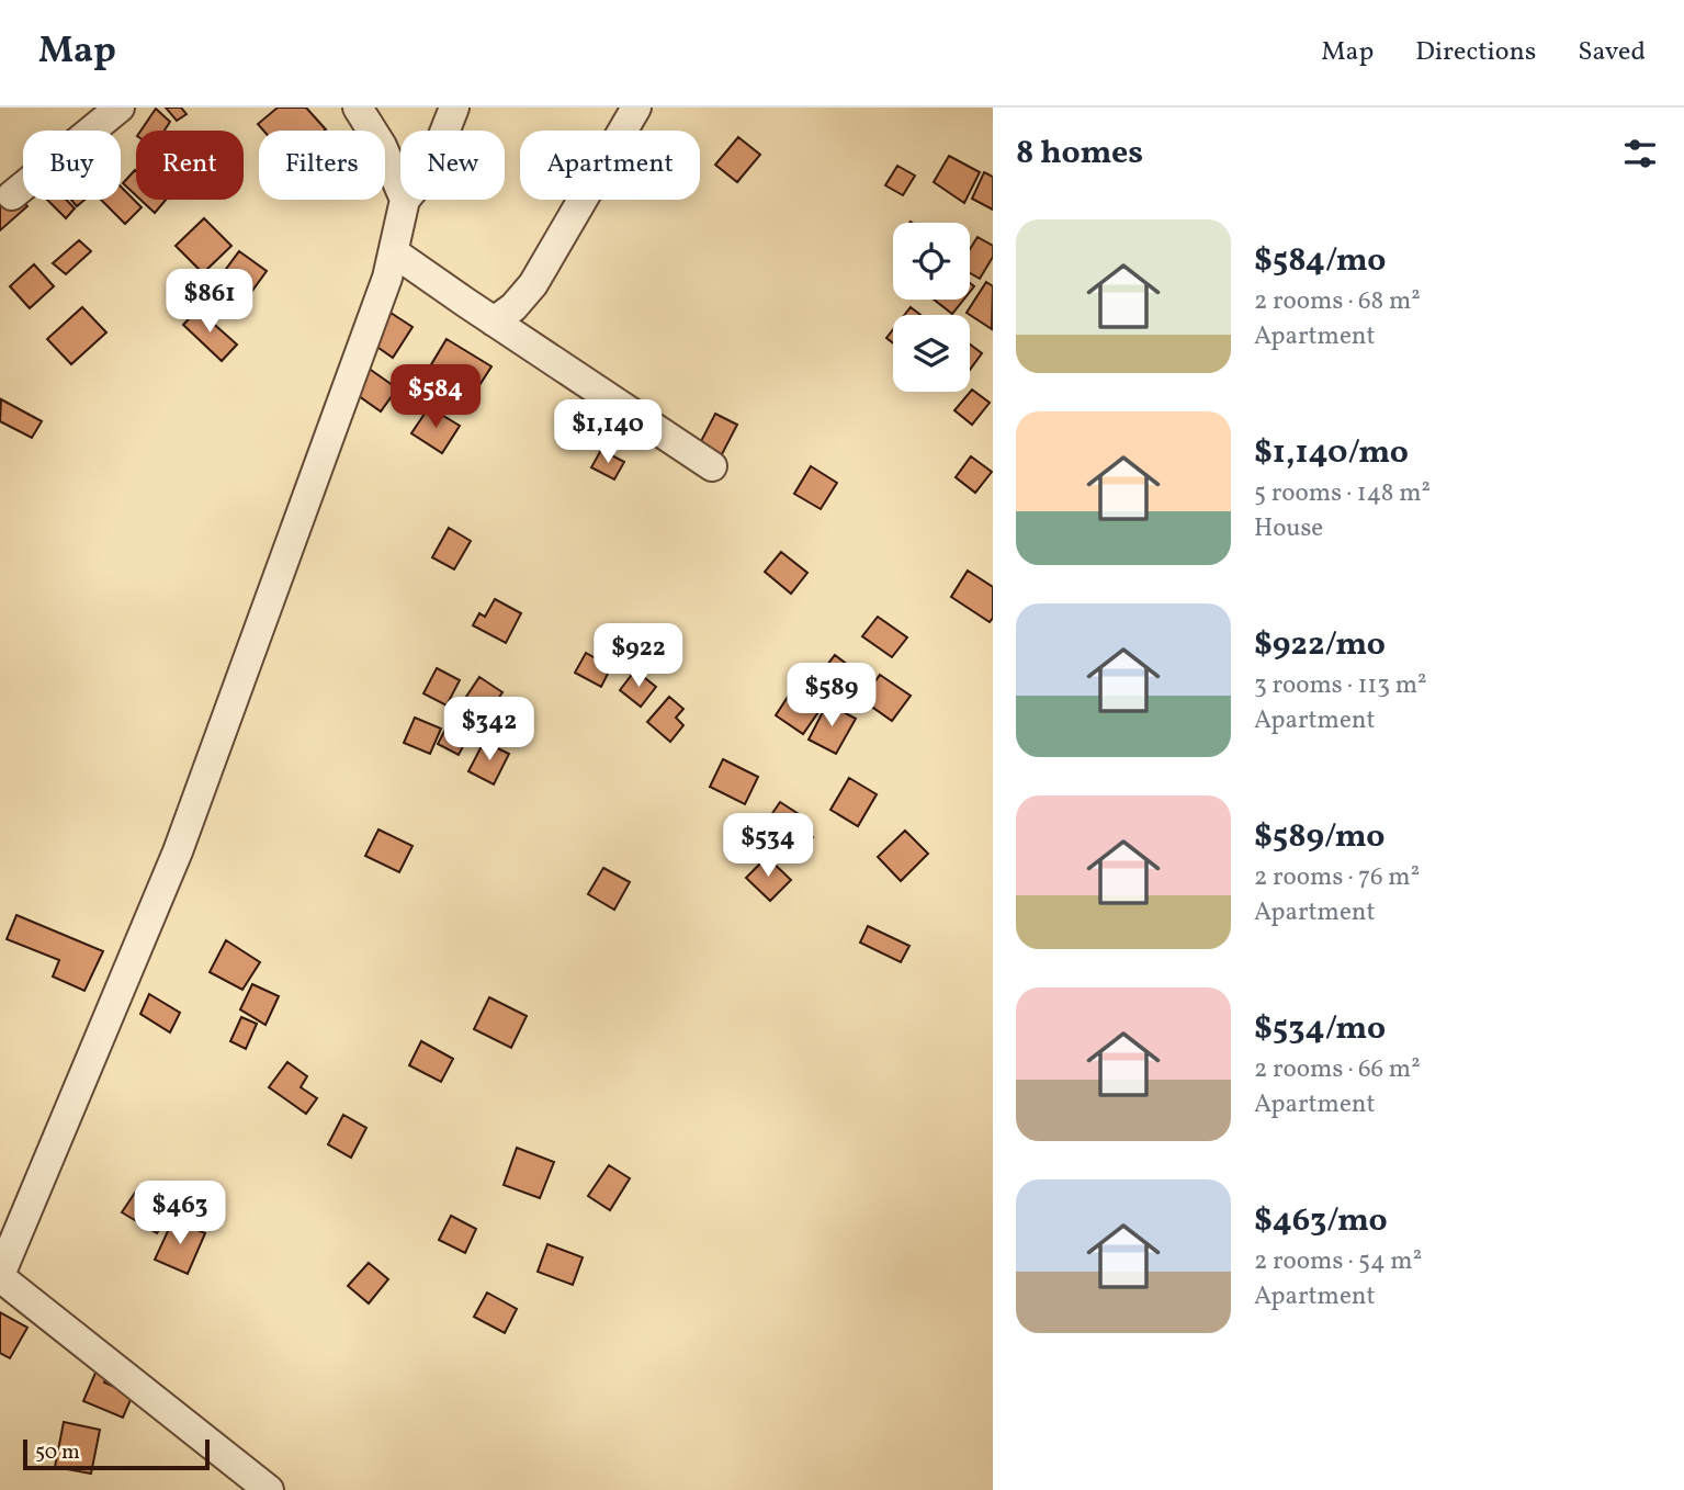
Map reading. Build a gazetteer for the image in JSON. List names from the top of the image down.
{
  "scale_bar": "50 m",
  "page": {
    "header": "Map",
    "nav": ["Map", "Directions", "Saved"],
    "heading": "8 homes",
    "chip": [
      "Buy",
      "Rent",
      "Filters",
      "New",
      "Apartment"
    ],
    "list": [
      {
        "name": "$584/mo",
        "note": "2 rooms · 68 m² · Apartment"
      },
      {
        "name": "$1,140/mo",
        "note": "5 rooms · 148 m² · House"
      },
      {
        "name": "$922/mo",
        "note": "3 rooms · 113 m² · Apartment"
      },
      {
        "name": "$589/mo",
        "note": "2 rooms · 76 m² · Apartment"
      },
      {
        "name": "$534/mo",
        "note": "2 rooms · 66 m² · Apartment"
      },
      {
        "name": "$463/mo",
        "note": "2 rooms · 54 m² · Apartment"
      }
    ],
    "price": [
      "$861",
      "$584",
      "$1,140",
      "$922",
      "$589",
      "$342",
      "$534",
      "$463"
    ],
    "scale": "50 m"
  }
}
